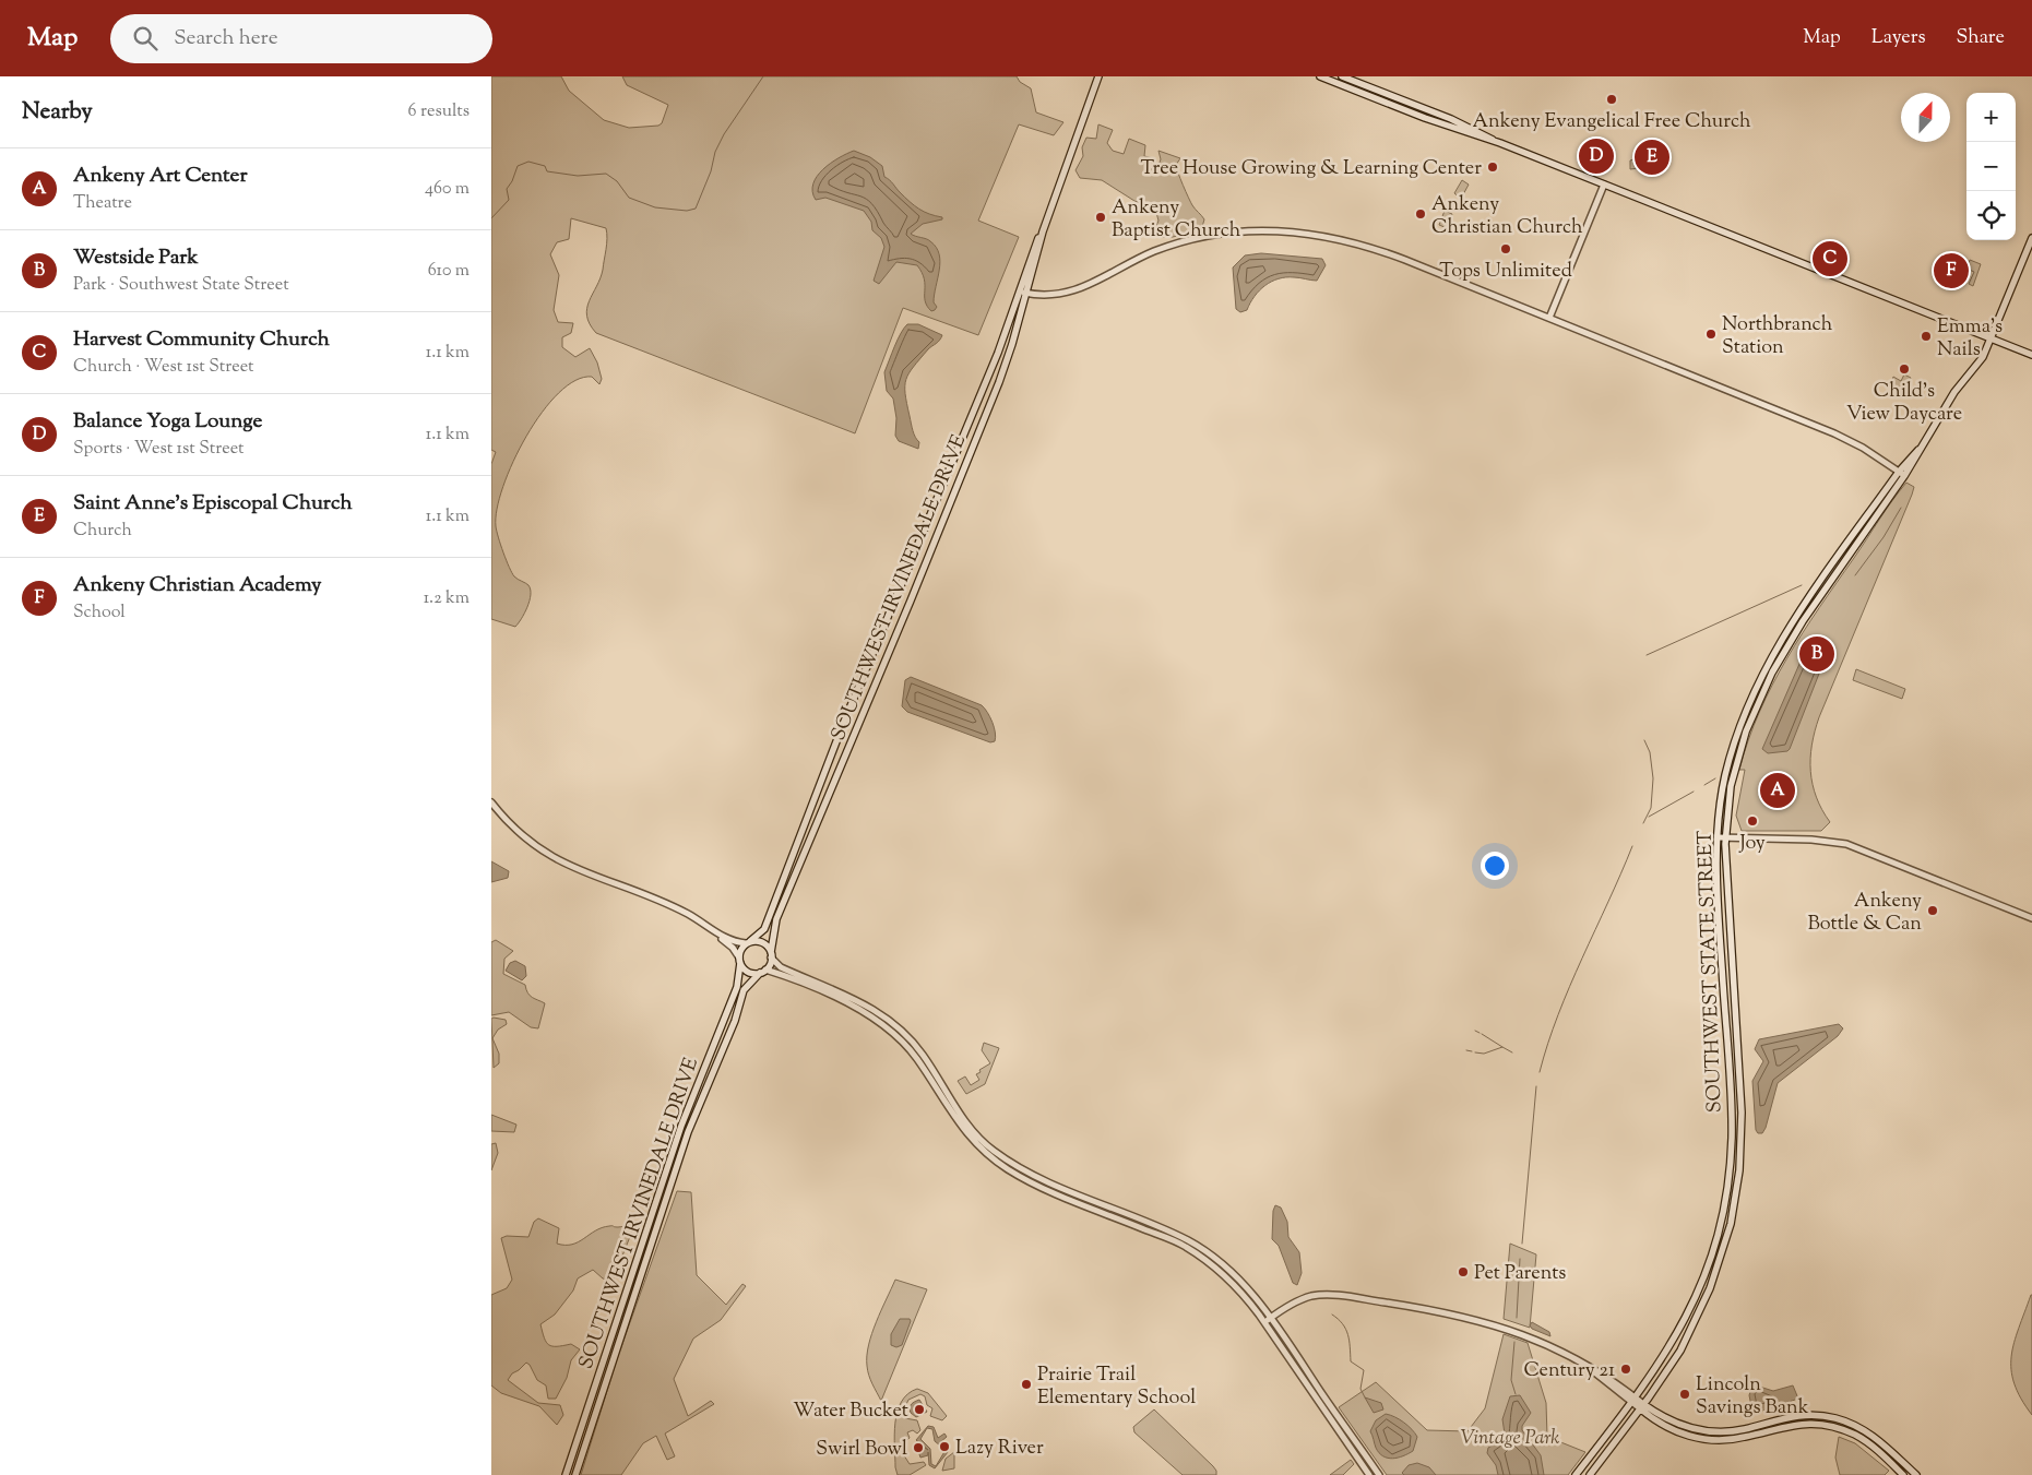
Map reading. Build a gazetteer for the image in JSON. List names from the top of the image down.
{
  "streets": {
    "main road": ["SOUTHWEST IRVINEDALE DRIVE", "SOUTHWEST STATE STREET"]
  },
  "parks": ["Vintage Park"],
  "places": [
    "Ankeny Evangelical Free Church",
    "Tree House Growing & Learning Center",
    "Ankeny Christian Church",
    "Ankeny Baptist Church",
    "Tops Unlimited",
    "Northbranch Station",
    "Emma's Nails",
    "Child's View Daycare",
    "Joy",
    "Ankeny Bottle & Can",
    "Pet Parents",
    "Century 21",
    "Prairie Trail Elementary School",
    "Lincoln Savings Bank",
    "Water Bucket",
    "Lazy River",
    "Swirl Bowl"
  ],
  "north": "top",
  "page": {
    "header": "Map",
    "search": "Search here",
    "nav": ["Map", "Layers", "Share"],
    "heading": ["Nearby", "6 results"],
    "map_buttons": ["+", "−"],
    "pins": [
      "D",
      "E",
      "C",
      "F",
      "B",
      "A"
    ],
    "list": [
      {
        "mark": "A",
        "name": "Ankeny Art Center",
        "note": "Theatre",
        "value": "460 m"
      },
      {
        "mark": "B",
        "name": "Westside Park",
        "note": "Park · Southwest State Street",
        "value": "610 m"
      },
      {
        "mark": "C",
        "name": "Harvest Community Church",
        "note": "Church · West 1st Street",
        "value": "1.1 km"
      },
      {
        "mark": "D",
        "name": "Balance Yoga Lounge",
        "note": "Sports · West 1st Street",
        "value": "1.1 km"
      },
      {
        "mark": "E",
        "name": "Saint Anne's Episcopal Church",
        "note": "Church",
        "value": "1.1 km"
      },
      {
        "mark": "F",
        "name": "Ankeny Christian Academy",
        "note": "School",
        "value": "1.2 km"
      }
    ]
  }
}
